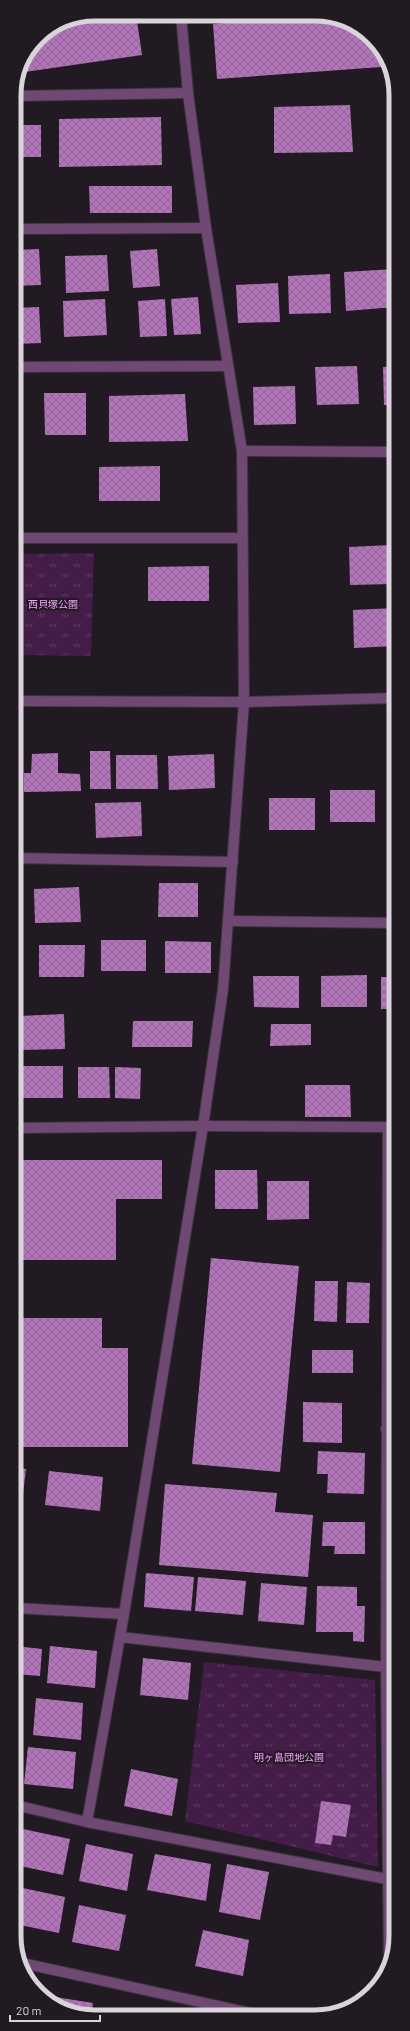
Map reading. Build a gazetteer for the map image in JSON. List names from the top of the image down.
{
  "parks": ["西貝塚公園", "明ヶ島団地公園"],
  "scale_bar": "20 m"
}
